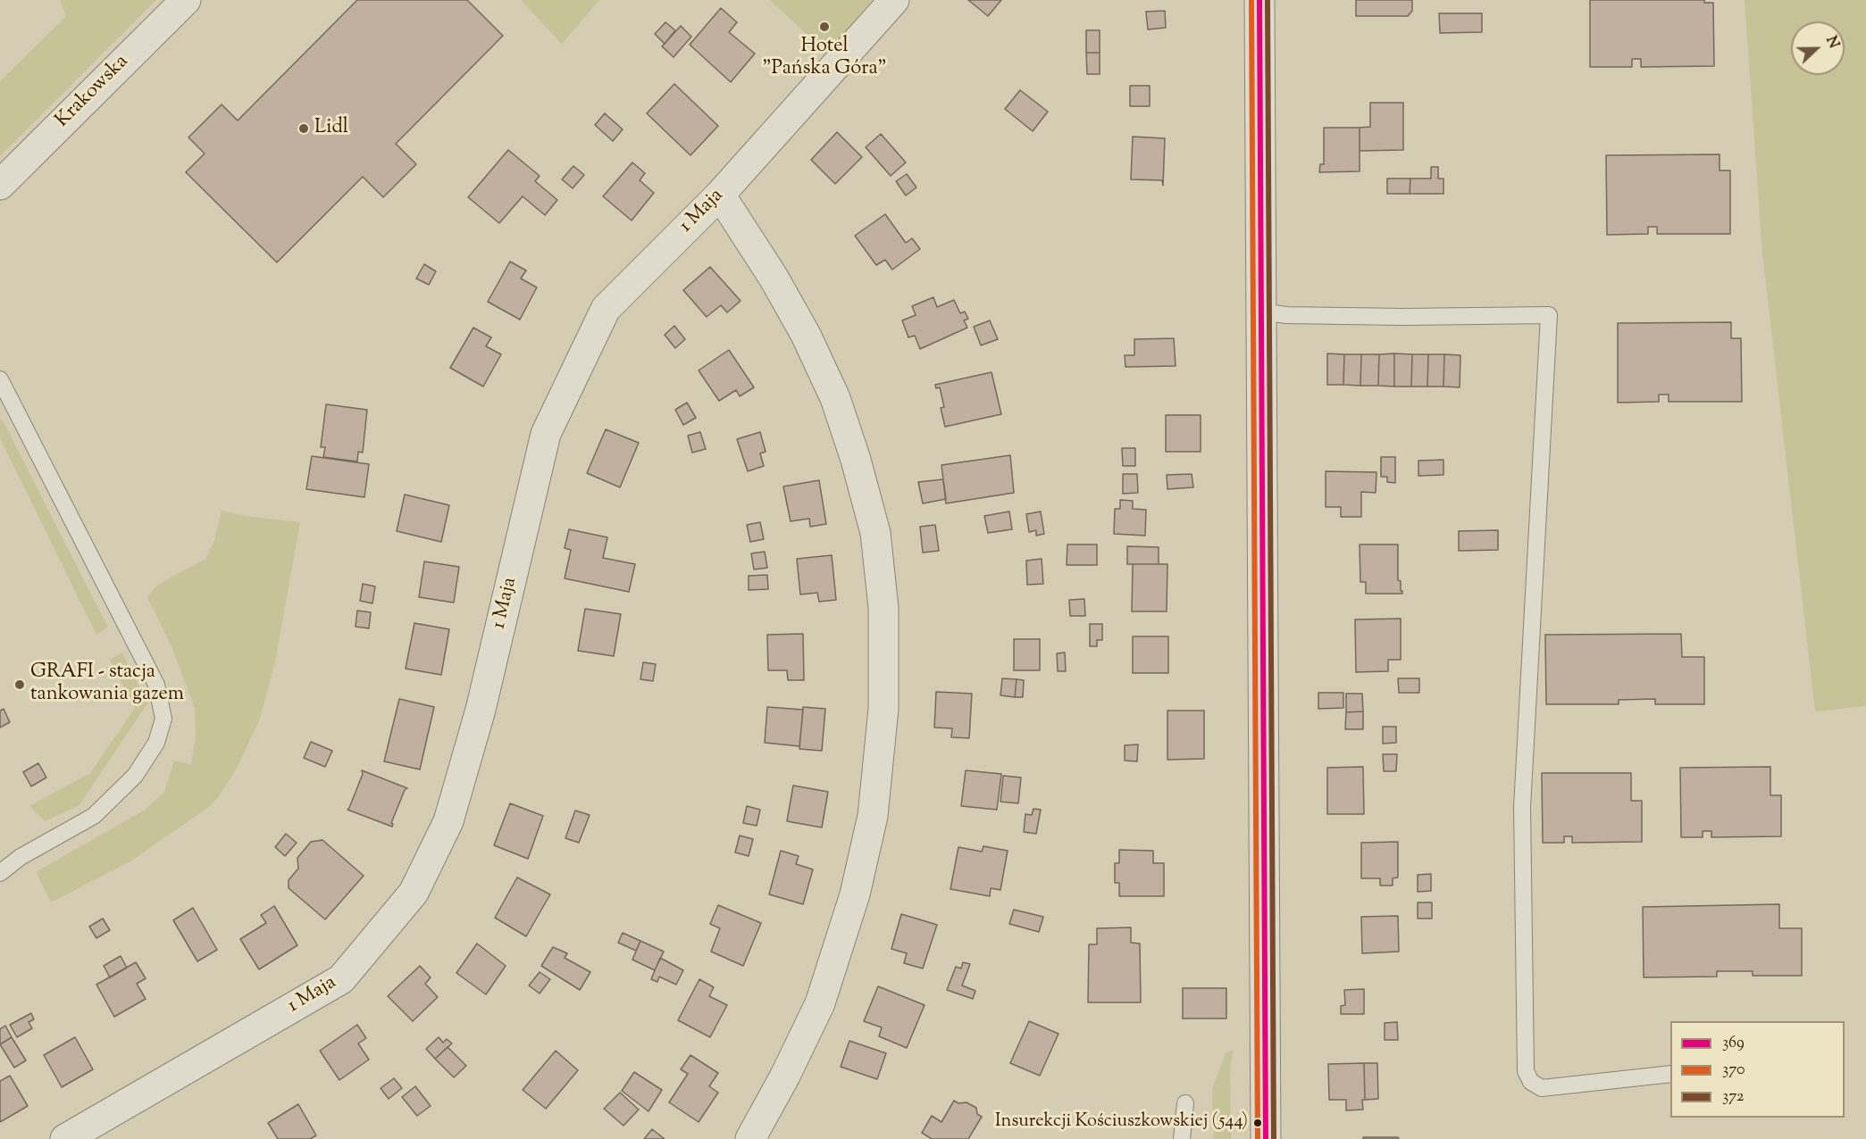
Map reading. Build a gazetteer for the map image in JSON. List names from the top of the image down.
{
  "streets": {
    "street": ["Krakowska", "1 Maja"]
  },
  "places": [
    "Hotel \"Pańska Góra\"",
    "Lidl",
    "GRAFI - stacja tankowania gazem",
    "Insurekcji Kościuszkowskiej (544)"
  ],
  "lines": ["transit line 369", "transit line 370", "transit line 372"],
  "legend": ["369", "370", "372"],
  "north": "right"
}
